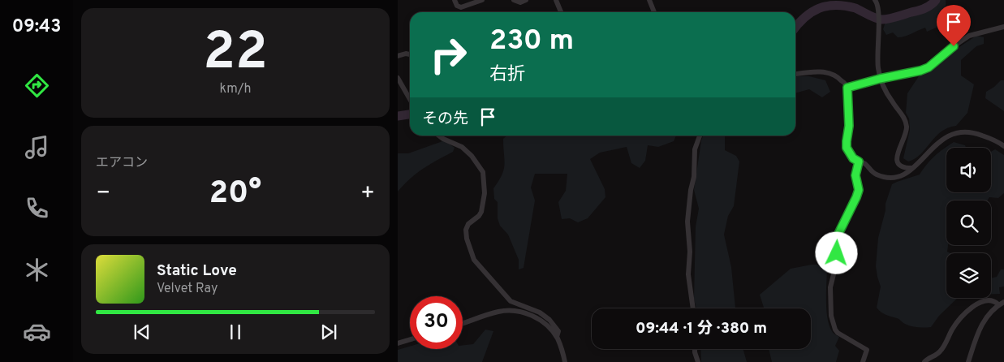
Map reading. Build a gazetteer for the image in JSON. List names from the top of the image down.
{
  "page": {
    "tabs": "09:43",
    "tile": [
      ["22", "km/h"],
      "エアコン"
    ],
    "turn": ["230 m", "右折"],
    "then": "その先",
    "heat": ["−", "20°", "+"],
    "song": ["Static Love", "Velvet Ray"],
    "limit": "30",
    "trip": "09:44 · 1 分 · 380 m"
  }
}
